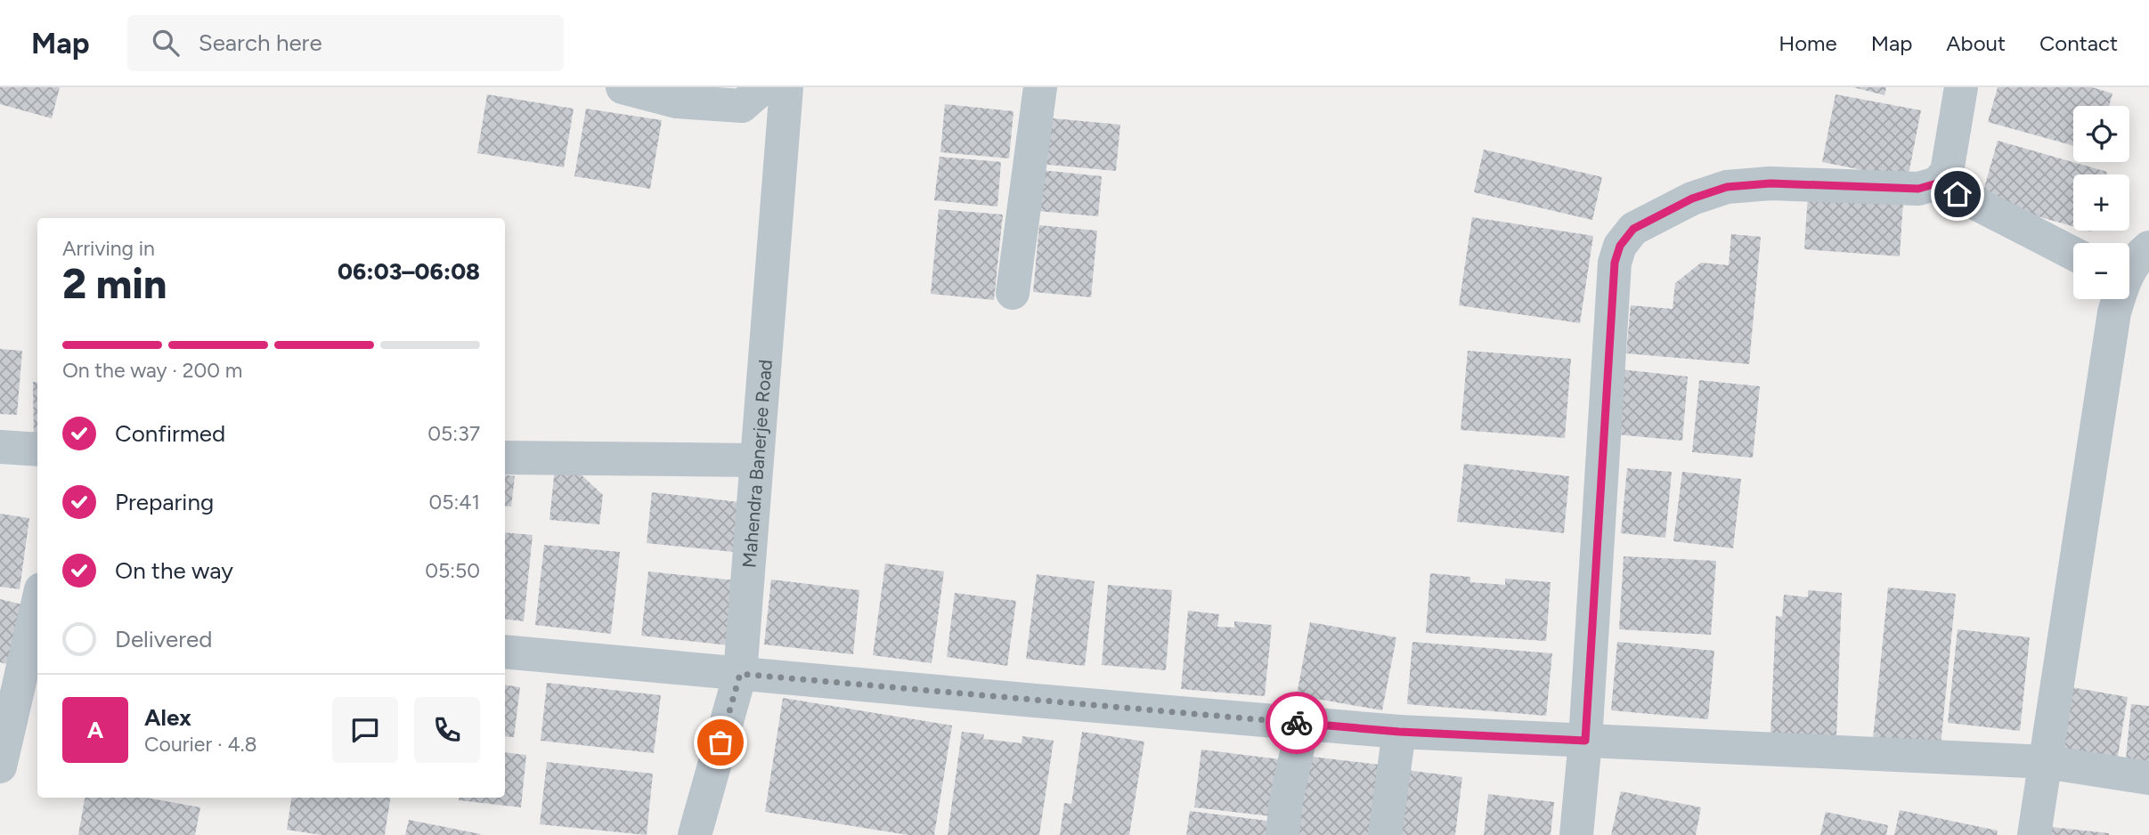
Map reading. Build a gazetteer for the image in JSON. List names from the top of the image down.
{
  "streets": {
    "street": ["Mahendra Banerjee Road"]
  },
  "page": {
    "header": "Map",
    "search": "Search here",
    "nav": [
      "Home",
      "Map",
      "About",
      "Contact"
    ],
    "map_buttons": ["+", "−"],
    "heading": ["2 min", "Arriving in", "06:03–06:08"],
    "panel": ["Alex", "Courier · 4.8"],
    "bar": "On the way · 200 m",
    "list": [
      ["Confirmed", "05:37"],
      ["Preparing", "05:41"],
      ["On the way", "05:50"],
      "Delivered"
    ],
    "round": "A"
  }
}
